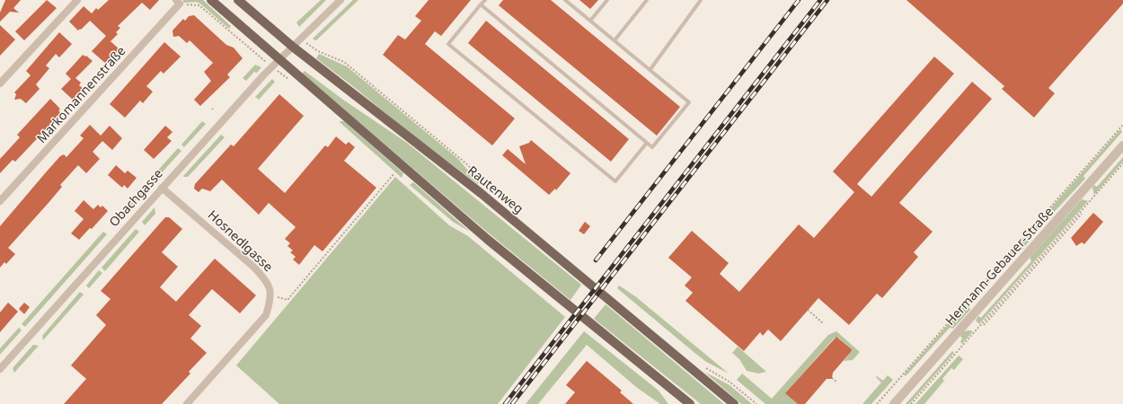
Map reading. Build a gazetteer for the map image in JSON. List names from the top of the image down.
{
  "streets": {
    "main road": ["Rautenweg"],
    "street": [
      "Markomannenstraße",
      "Obachgasse",
      "Hosnedlgasse",
      "Hermann-Gebauer-Straße"
    ]
  },
  "crossings": [
    ["Rautenweg", "Obachgasse"],
    ["Obachgasse", "Hosnedlgasse"]
  ]
}
